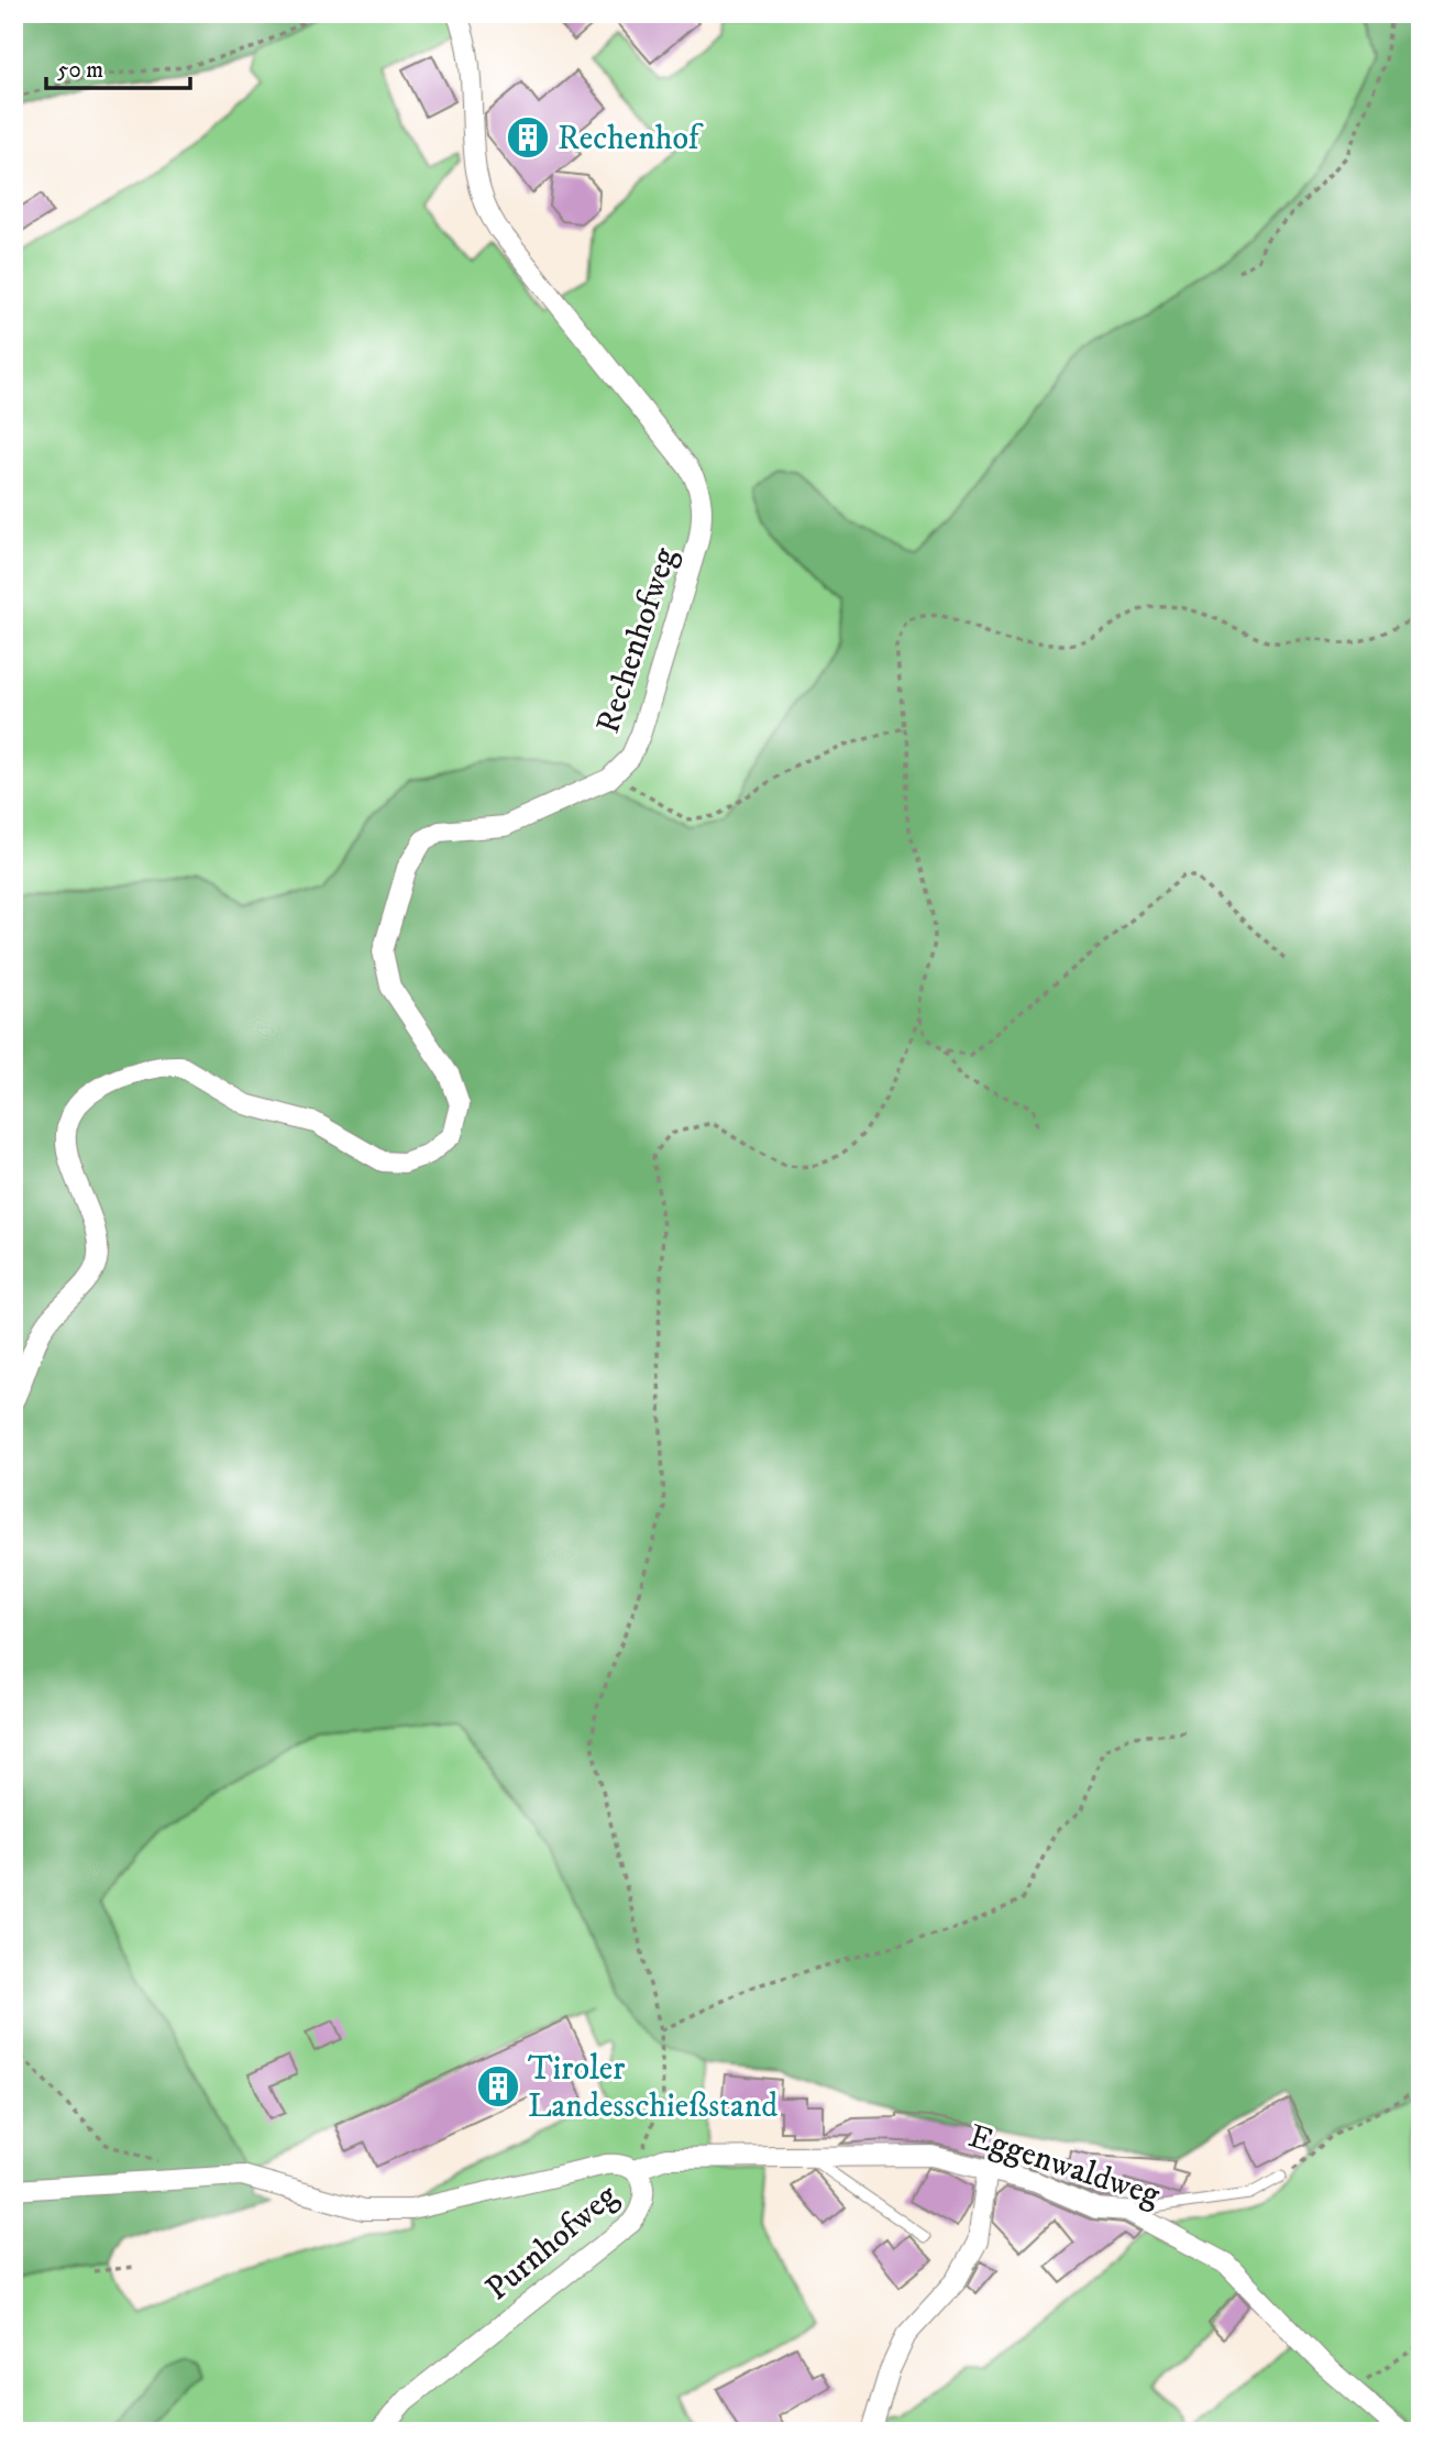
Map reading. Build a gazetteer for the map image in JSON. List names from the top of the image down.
{
  "streets": {
    "street": ["Rechenhofweg", "Eggenwaldweg", "Purnhofweg"]
  },
  "crossings": [
    ["Eggenwaldweg", "Purnhofweg"]
  ],
  "places": {
    "building": ["Rechenhof", "Tiroler Landesschießstand"]
  },
  "scale_bar": "50 m"
}
